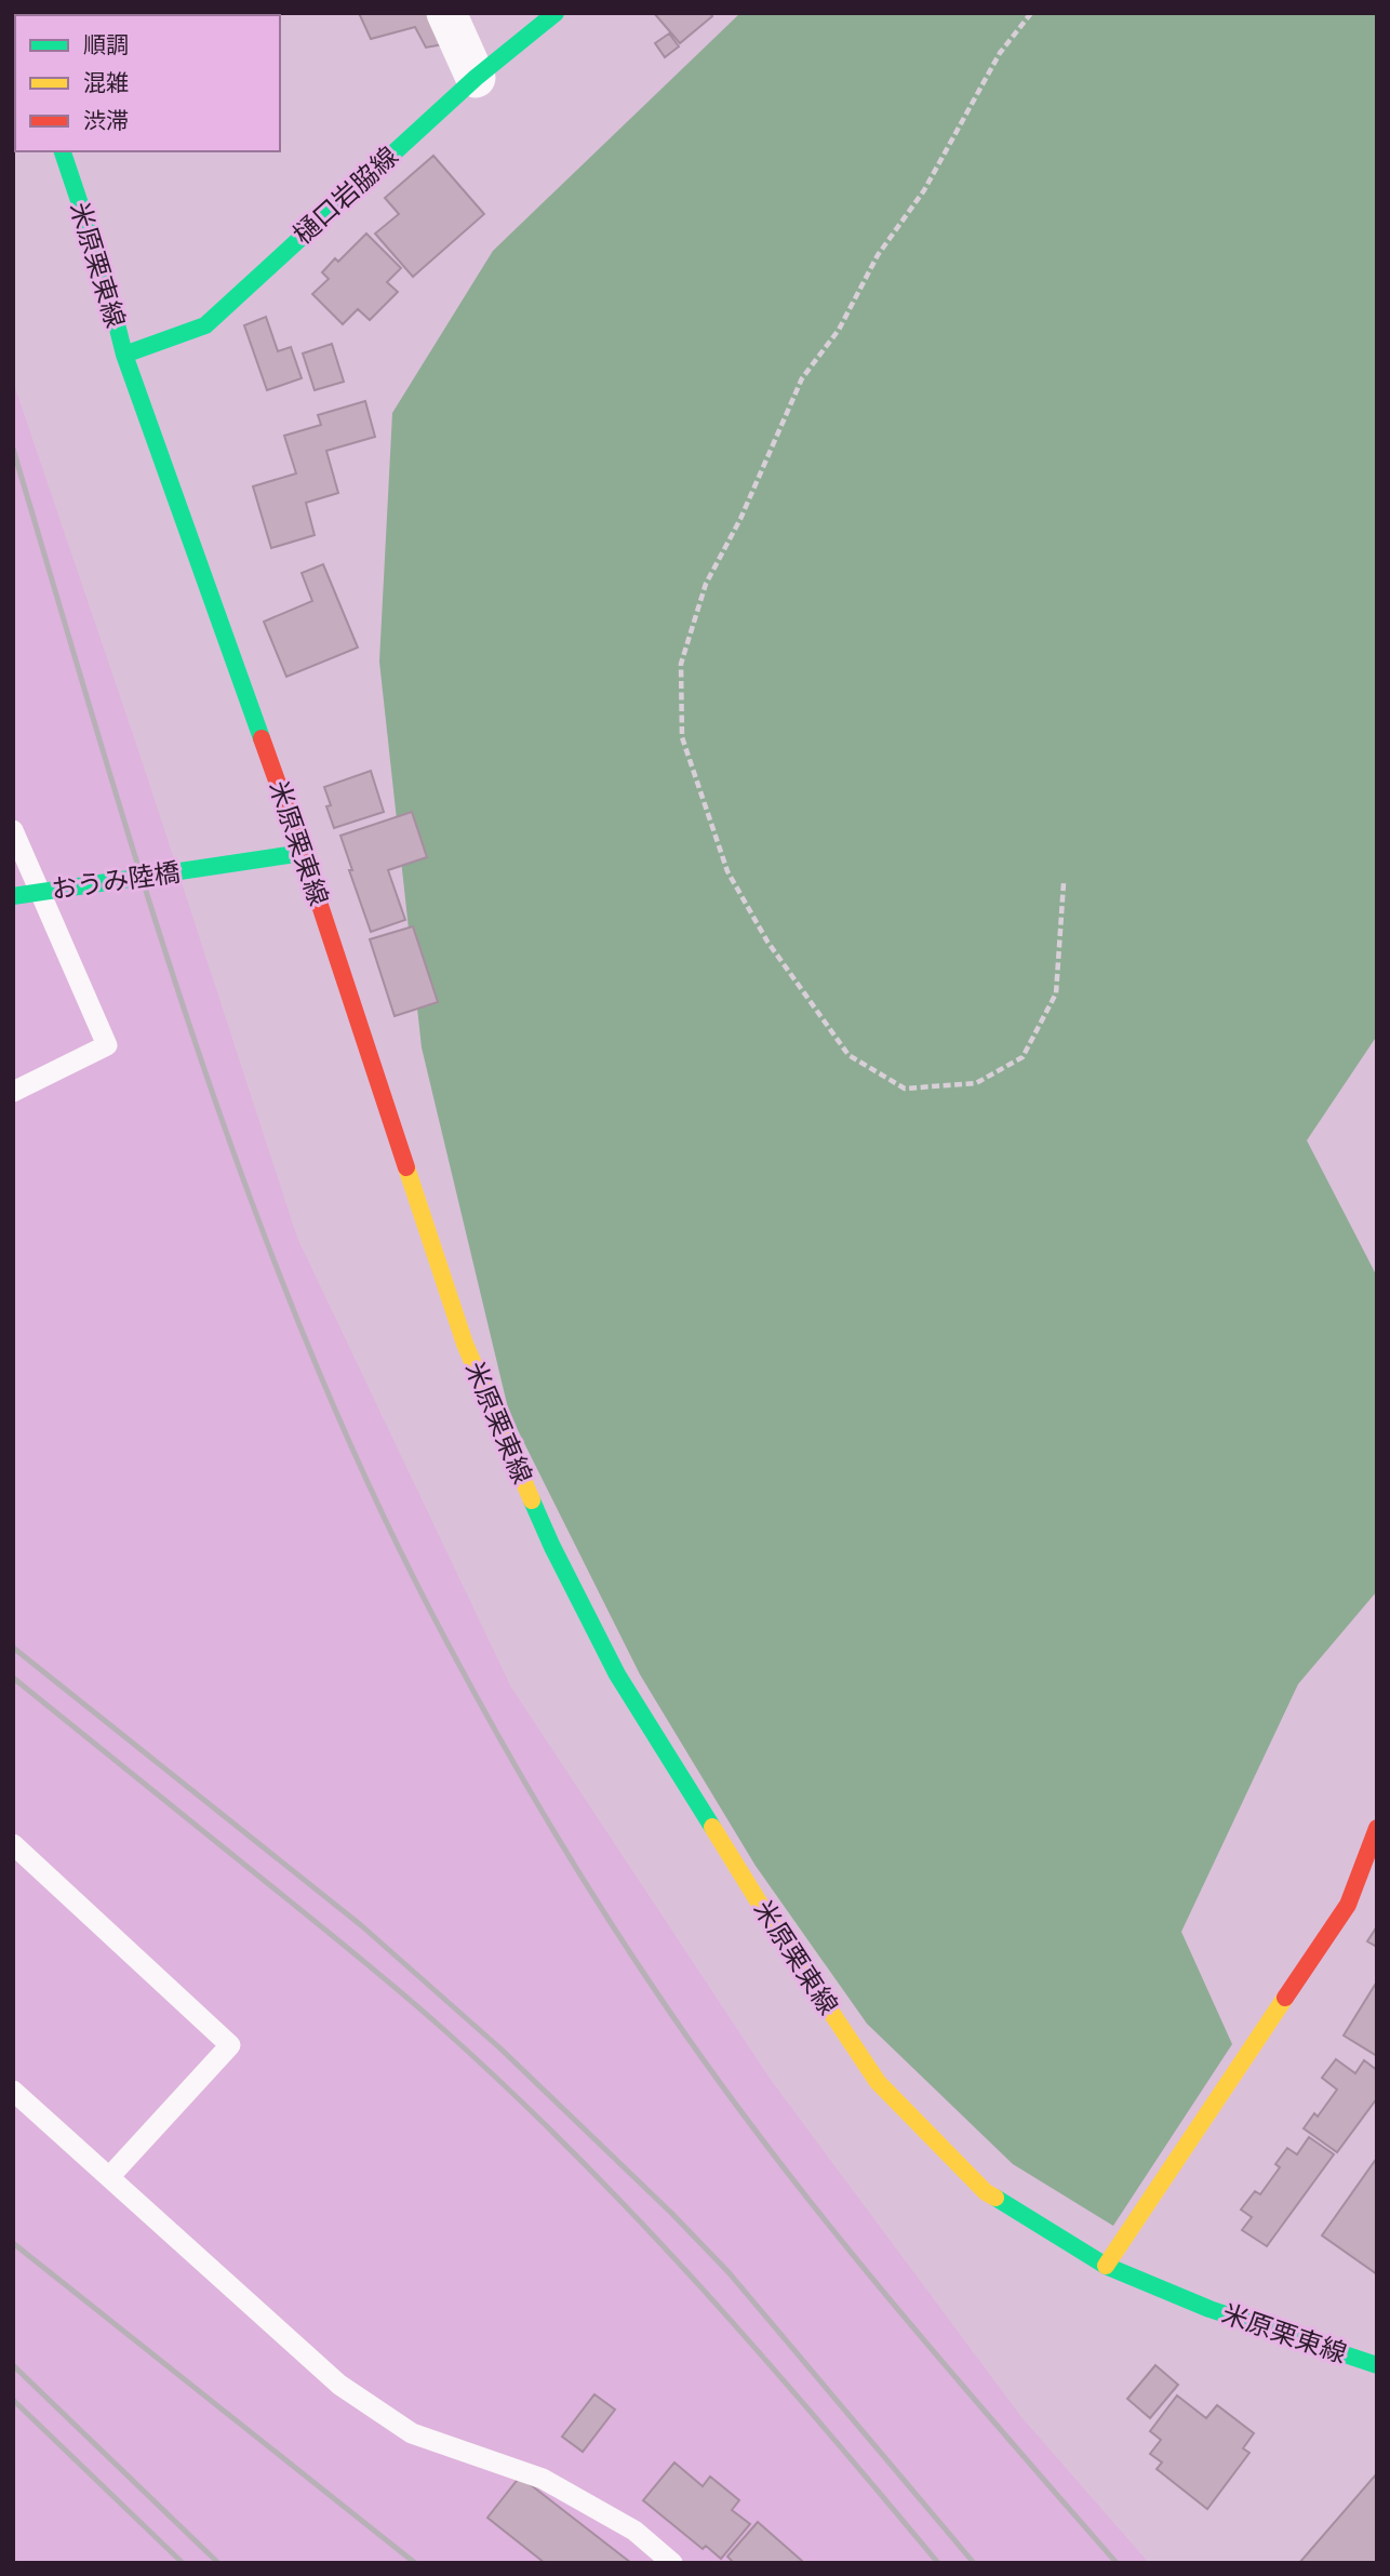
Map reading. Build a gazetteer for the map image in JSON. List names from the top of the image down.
{
  "streets": {
    "main road": ["樋口岩脇線", "米原栗東線", "おうみ陸橋"]
  },
  "crossings": [
    ["樋口岩脇線", "米原栗東線"],
    ["米原栗東線", "おうみ陸橋"]
  ],
  "legend": ["順調", "混雑", "渋滞"]
}
